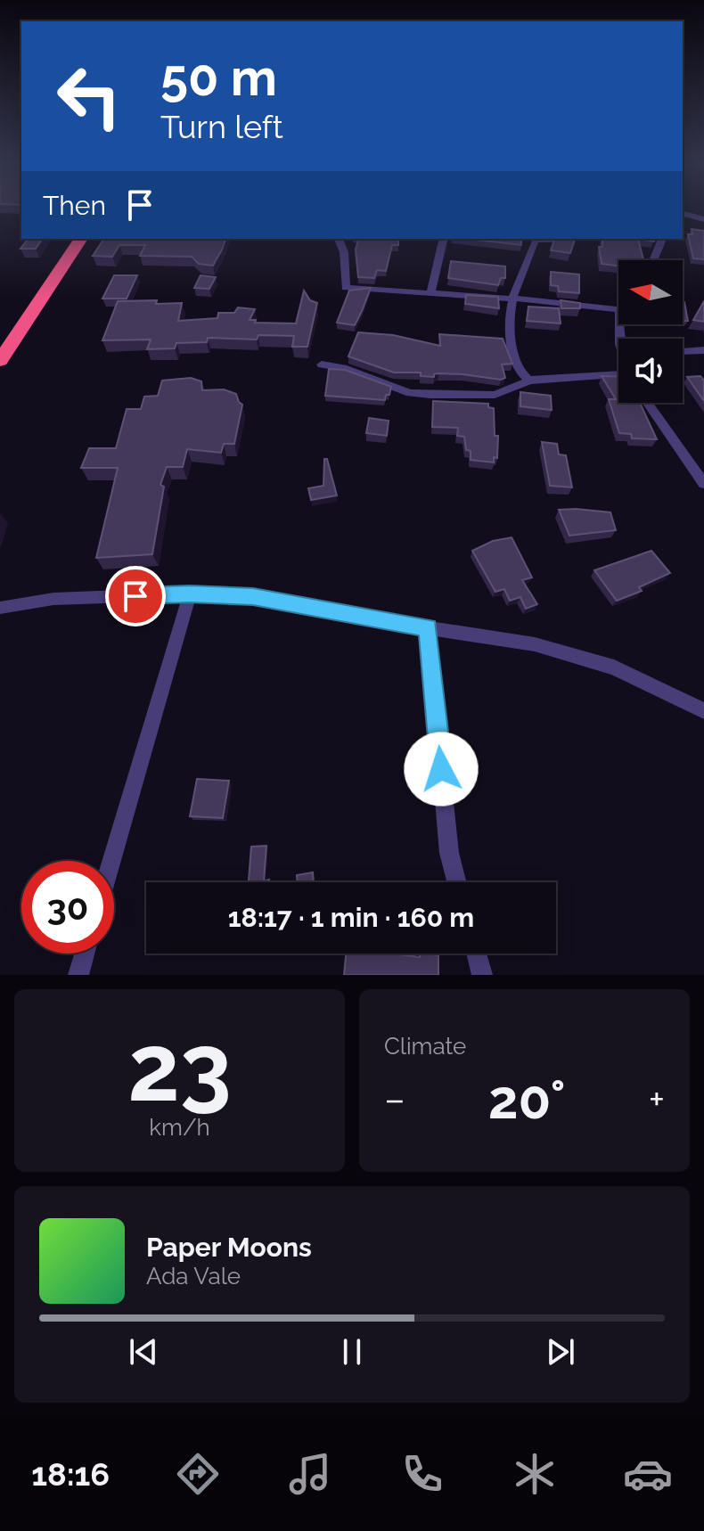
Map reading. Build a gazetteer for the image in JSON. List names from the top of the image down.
{
  "north": "left",
  "page": {
    "turn": ["50 m", "Turn left"],
    "then": "Then",
    "limit": "30",
    "trip": "18:17 · 1 min · 160 m",
    "tile": [
      ["23", "km/h"],
      "Climate"
    ],
    "heat": ["−", "20°", "+"],
    "song": ["Paper Moons", "Ada Vale"],
    "tabs": "18:16"
  }
}
